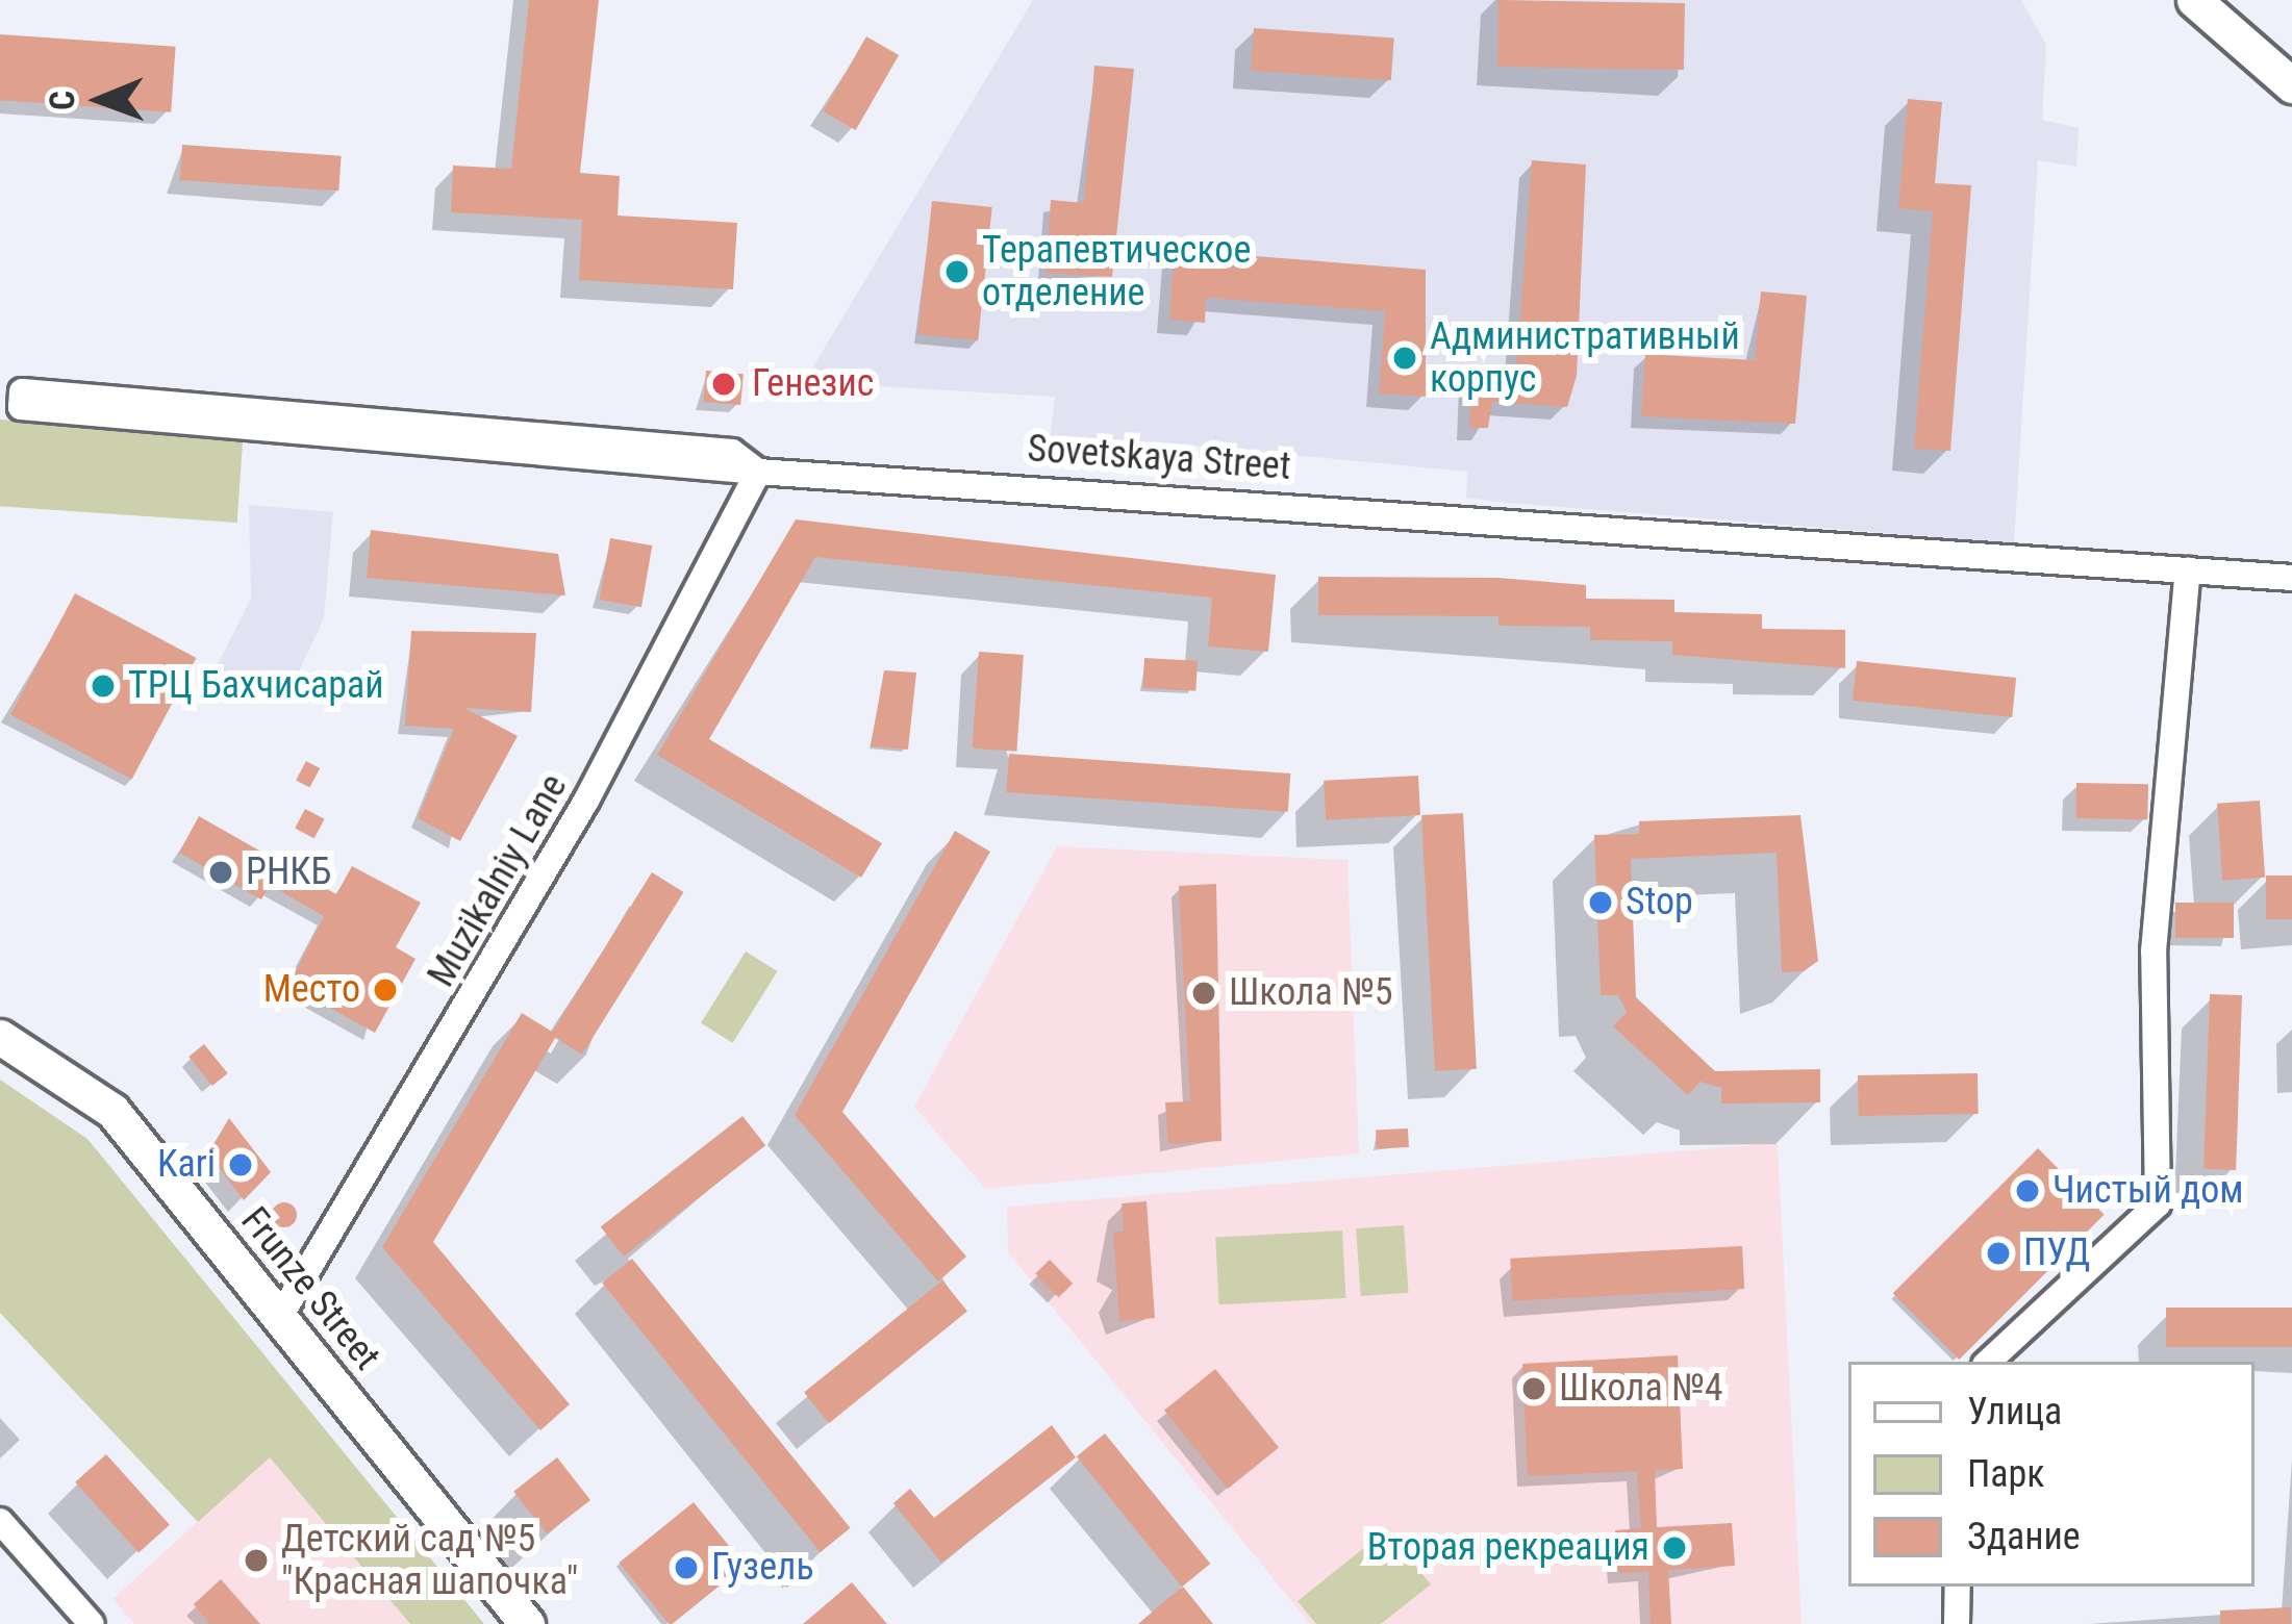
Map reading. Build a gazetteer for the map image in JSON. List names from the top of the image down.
{
  "streets": {
    "main road": ["Frunze Street"],
    "street": ["Sovetskaya Street", "Muzikalniy Lane"]
  },
  "crossings": [
    ["Sovetskaya Street", "Muzikalniy Lane"],
    ["Muzikalniy Lane", "Frunze Street"]
  ],
  "places": [
    "Терапевтическое отделение",
    "Административный корпус",
    "Генезис",
    "ТРЦ Бахчисарай",
    "РНКБ",
    "Stop",
    "Место",
    "Школа №5",
    "Kari",
    "Чистый дом",
    "ПУД",
    "Школа №4",
    "Вторая рекреация",
    "Детский сад №5 \"Красная шапочка\"",
    "Гузель"
  ],
  "legend": ["Улица", "Парк", "Здание"],
  "north": "left"
}
